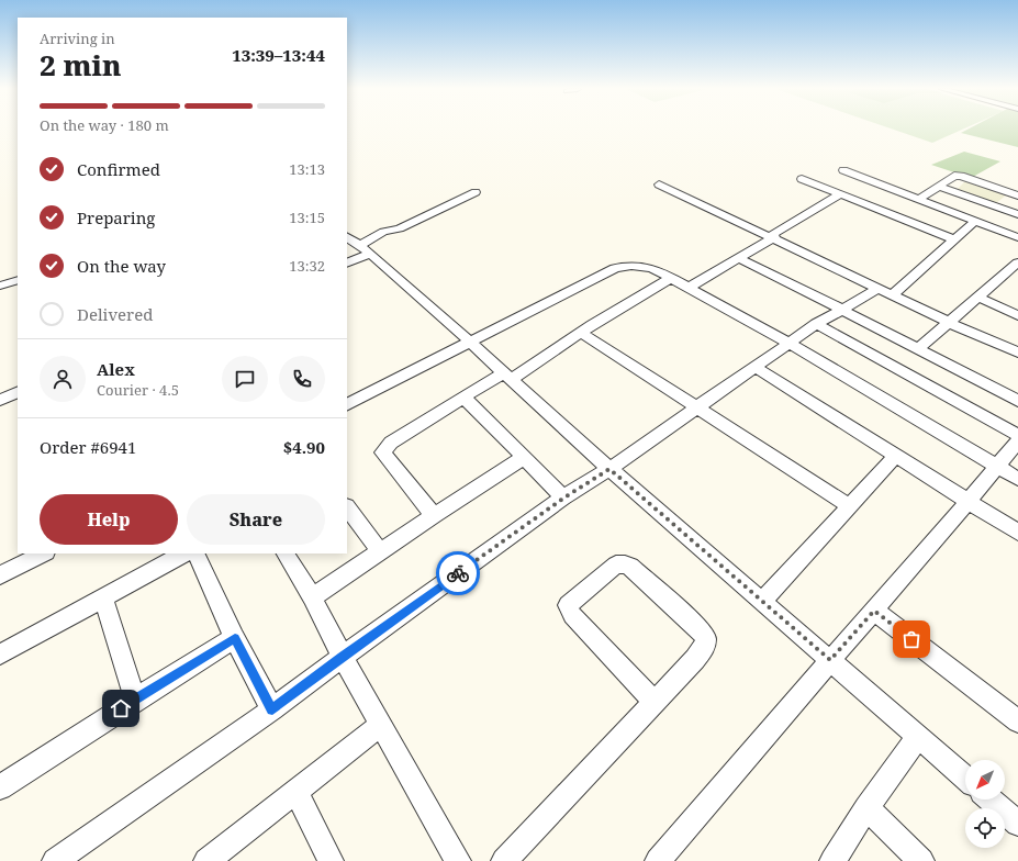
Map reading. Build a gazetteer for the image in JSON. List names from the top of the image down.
{
  "north": "bottom left",
  "page": {
    "heading": ["2 min", "Arriving in", "13:39–13:44"],
    "panel": [
      "Alex",
      "Courier · 4.5",
      "Order #6941",
      "$4.90"
    ],
    "bar": "On the way · 180 m",
    "list": [
      ["Confirmed", "13:13"],
      ["Preparing", "13:15"],
      ["On the way", "13:32"],
      "Delivered"
    ],
    "buttons": ["Help", "Share"]
  }
}
